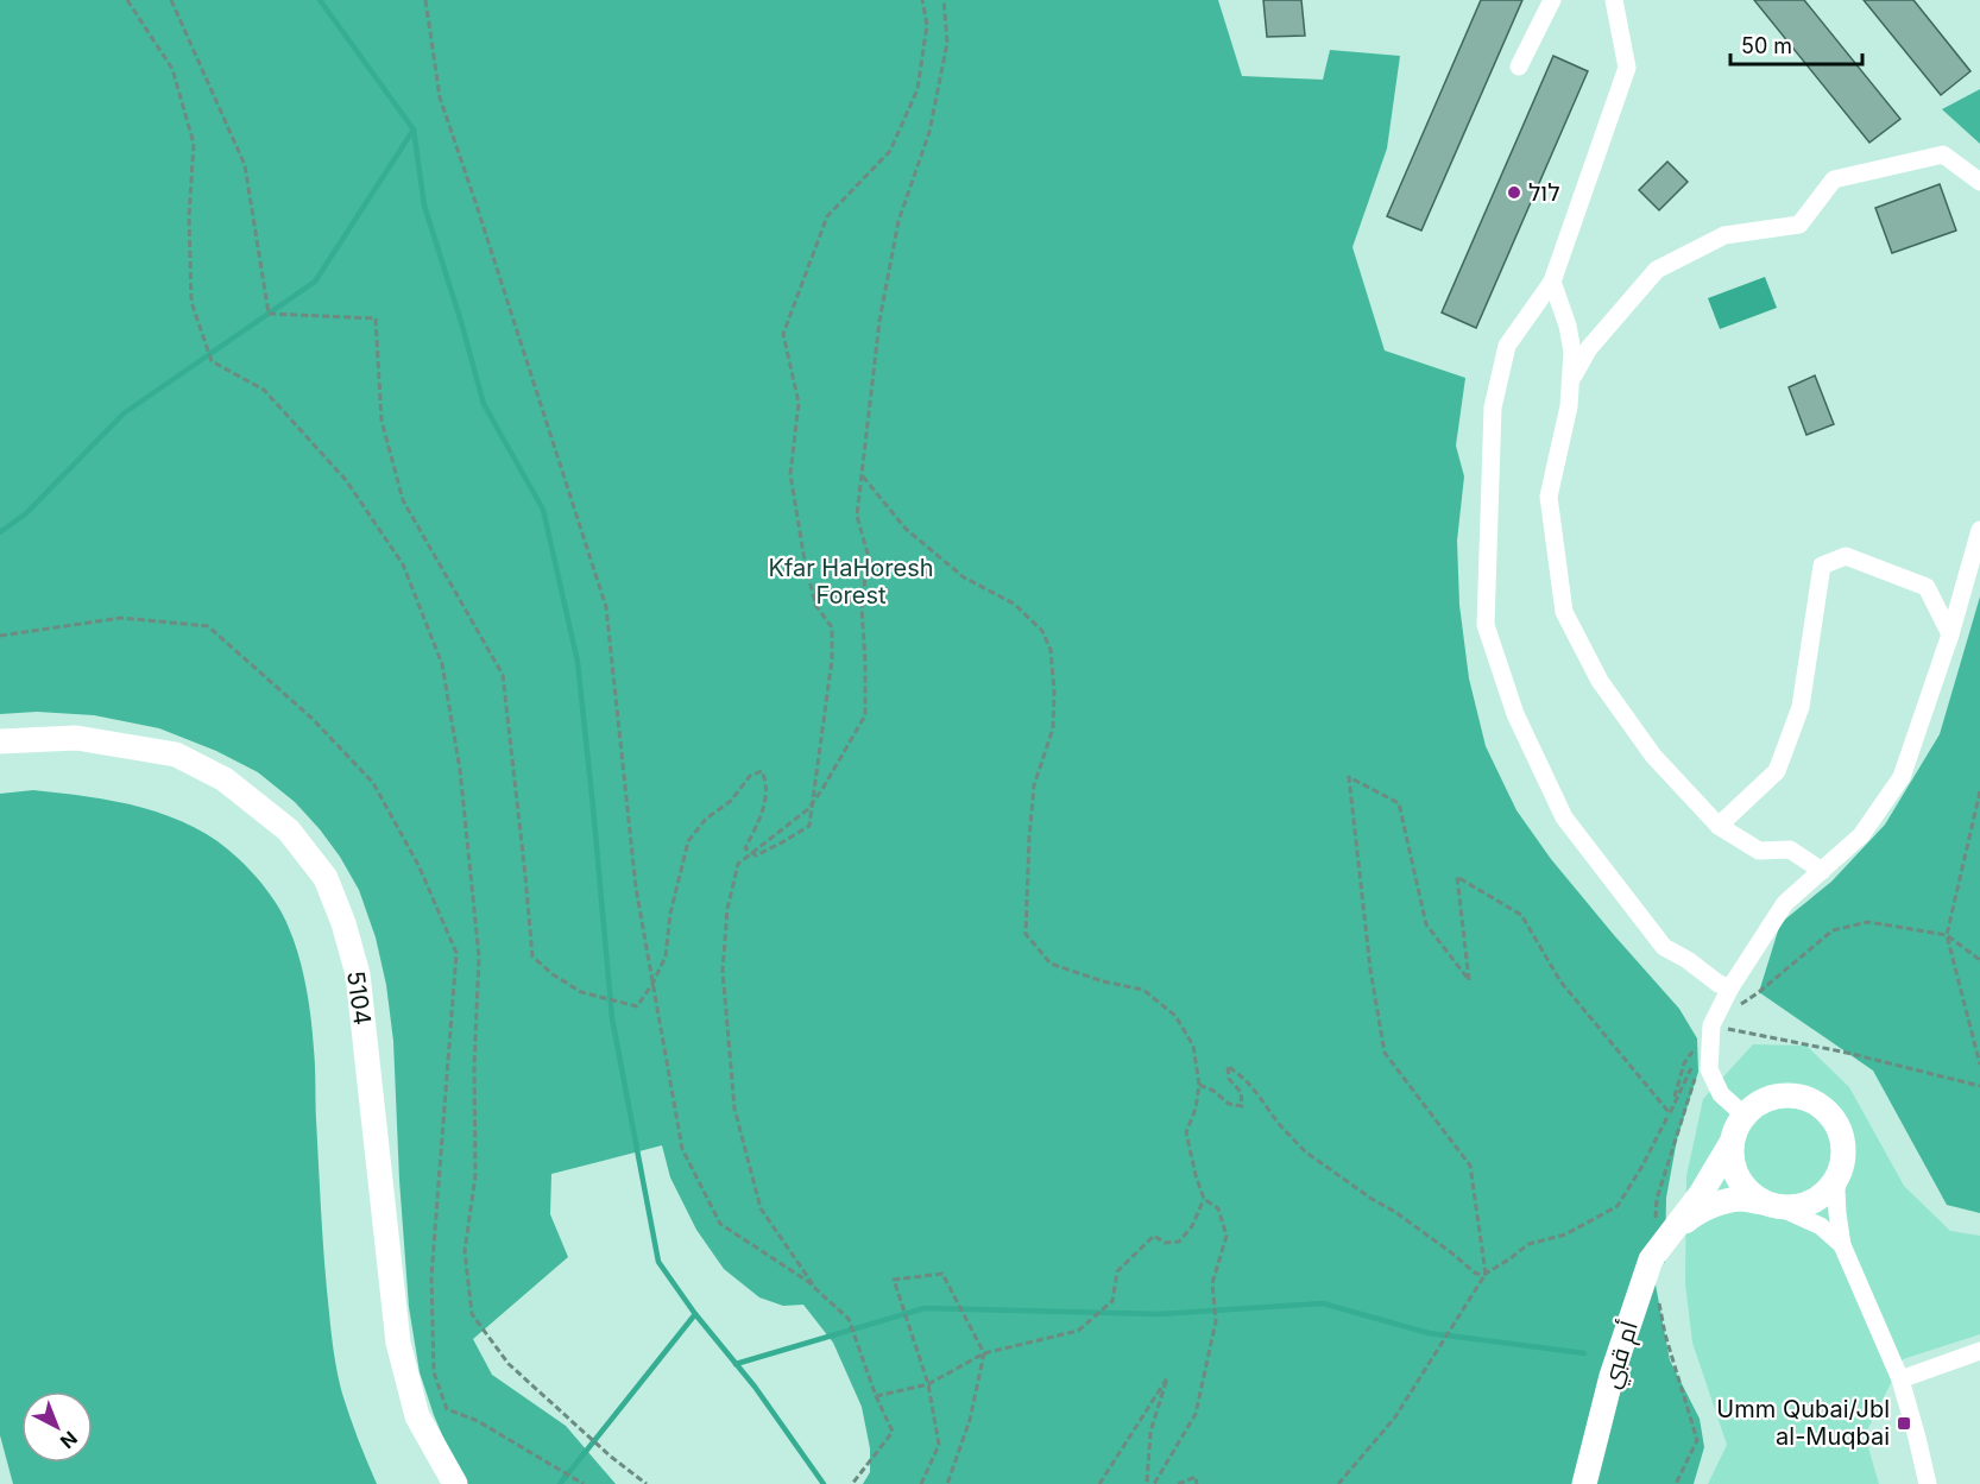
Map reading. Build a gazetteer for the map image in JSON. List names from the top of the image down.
{
  "streets": {
    "street": ["5104", "أم قبي"]
  },
  "parks": ["Kfar HaHoresh Forest"],
  "places": {
    "other": ["לול"],
    "transit": ["Umm Qubai/Jbl al-Muqbai"]
  },
  "scale_bar": "50 m",
  "north": "bottom right"
}
